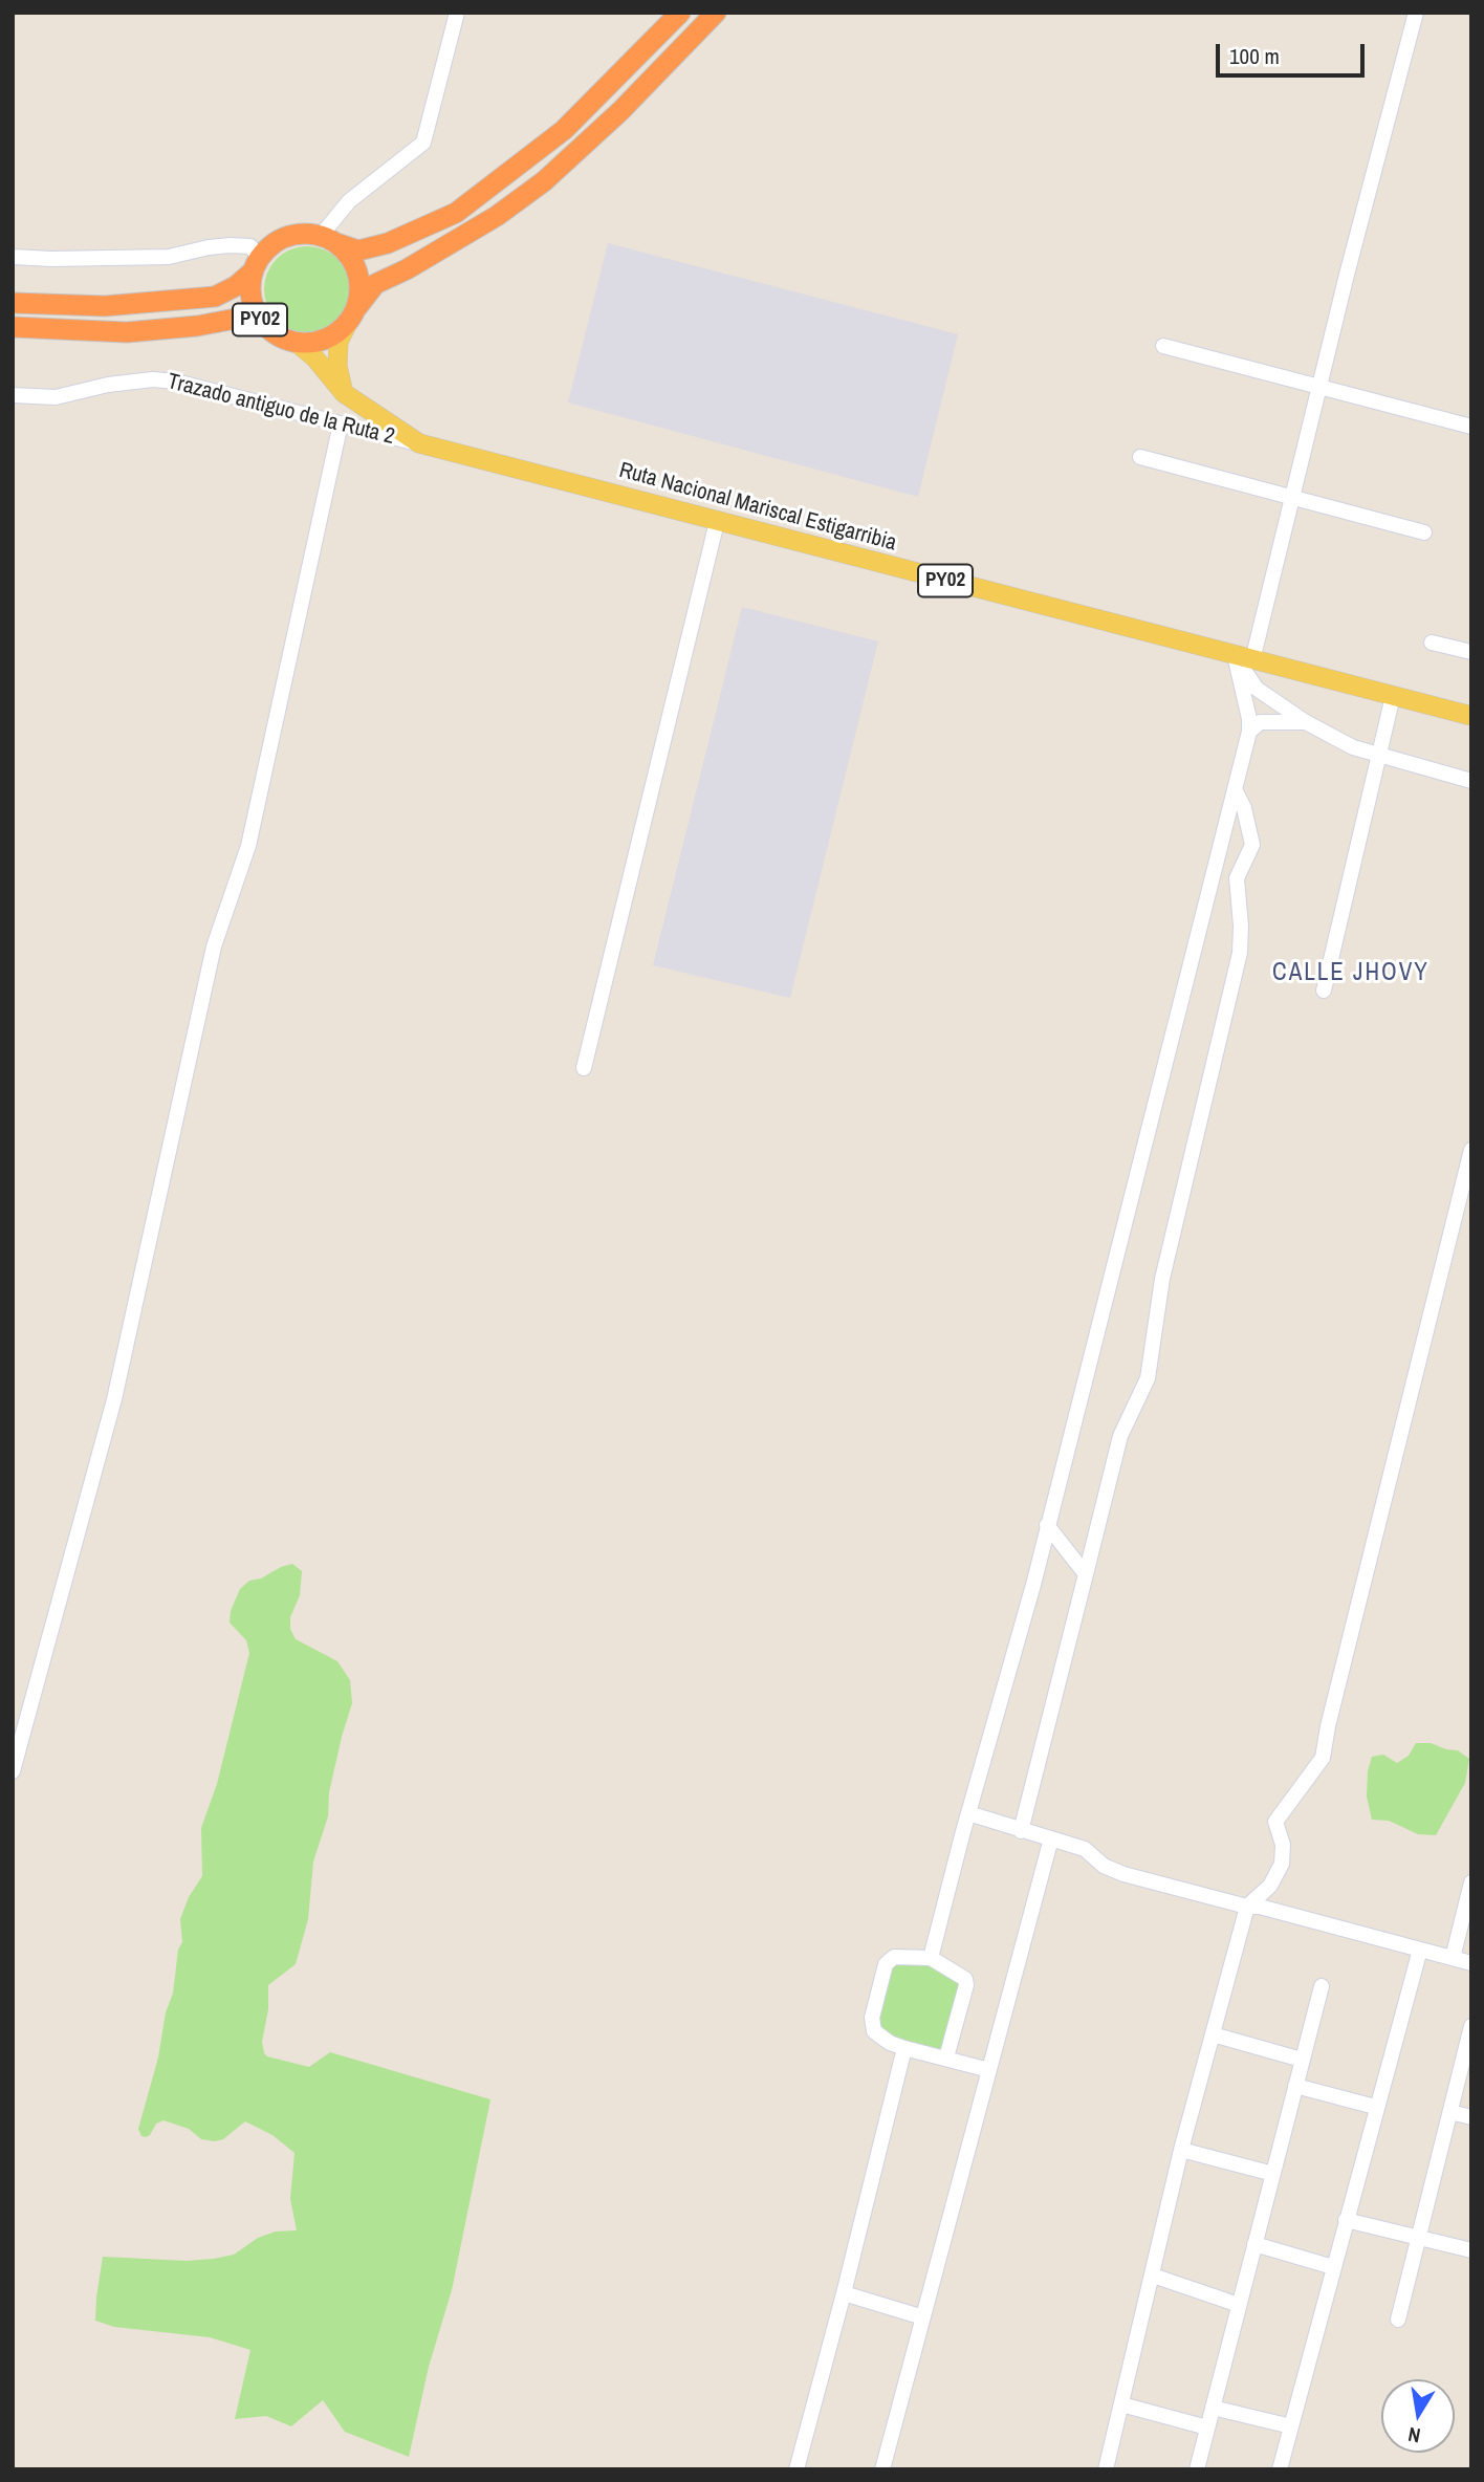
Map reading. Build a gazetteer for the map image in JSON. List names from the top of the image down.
{
  "streets": {
    "highway": ["PY02"],
    "main road": ["Ruta Nacional Mariscal Estigarribia"],
    "street": ["Trazado antiguo de la Ruta 2"]
  },
  "crossings": [
    ["PY02", "Ruta Nacional Mariscal Estigarribia"],
    ["Trazado antiguo de la Ruta 2", "Ruta Nacional Mariscal Estigarribia"]
  ],
  "districts": ["CALLE JHOVY"],
  "scale_bar": "100 m",
  "north": "bottom"
}
